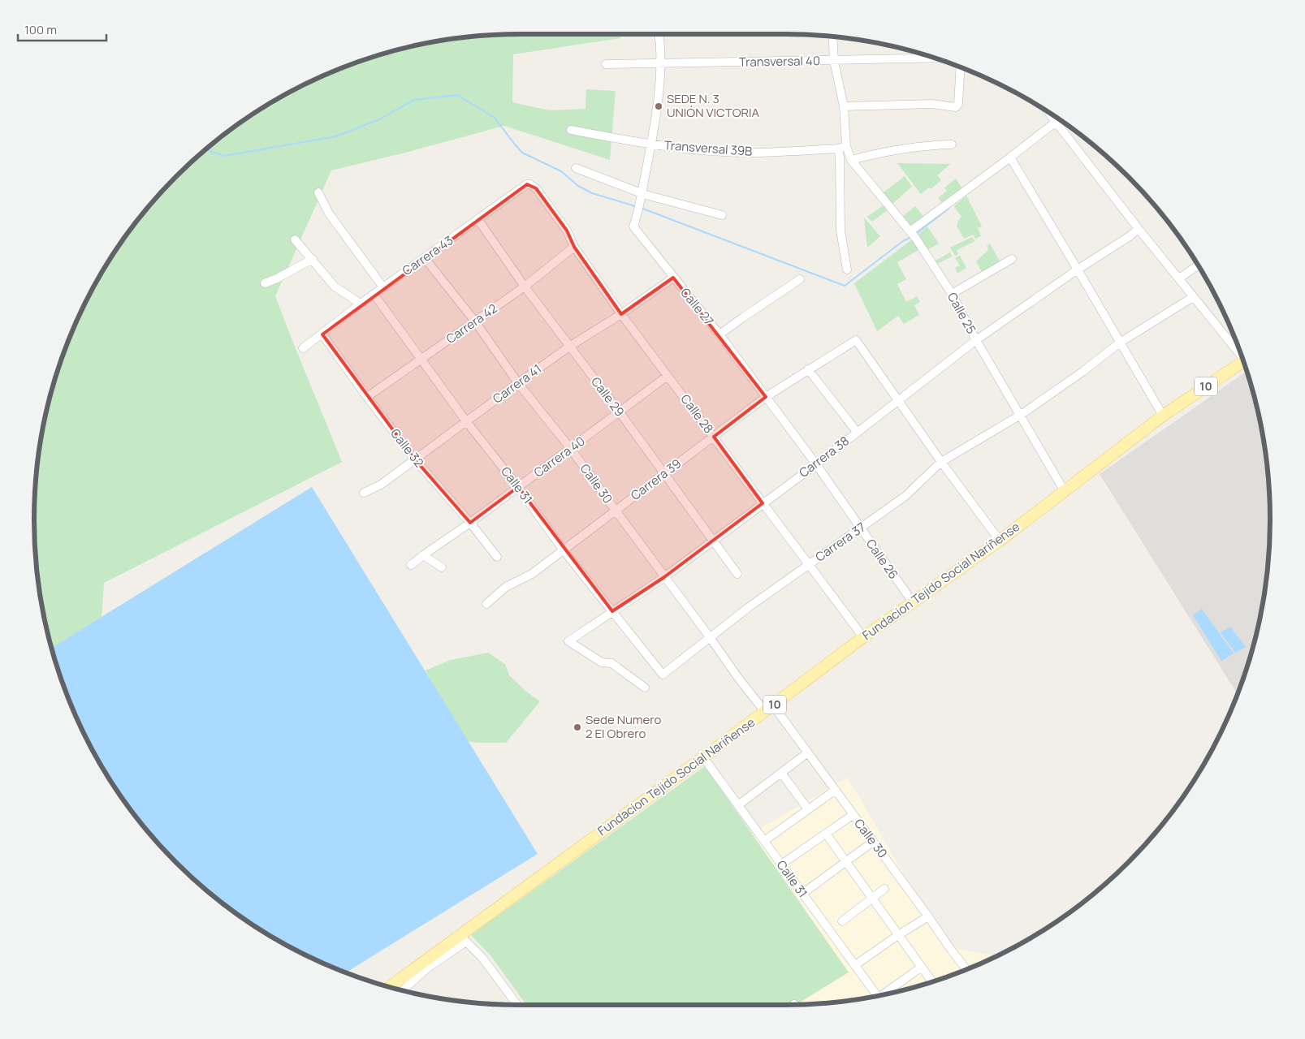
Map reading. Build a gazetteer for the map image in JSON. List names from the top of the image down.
{
  "streets": {
    "main road": ["10", "Fundacion Tejido Social Nariñense"],
    "street": [
      "Transversal 40",
      "Transversal 39B",
      "Carrera 43",
      "Calle 27",
      "Calle 25",
      "Carrera 42",
      "Carrera 41",
      "Calle 29",
      "Calle 28",
      "Calle 32",
      "Carrera 40",
      "Carrera 38",
      "Carrera 39",
      "Calle 30",
      "Calle 31",
      "Carrera 37",
      "Calle 26"
    ]
  },
  "crossings": [
    ["Transversal 39B", "Calle 25"],
    ["Carrera 43", "Calle 29"],
    ["Carrera 43", "Calle 28"],
    ["Carrera 43", "Calle 32"],
    ["Carrera 43", "Calle 30"],
    ["Carrera 43", "Calle 31"],
    ["Calle 27", "Carrera 41"],
    ["Calle 27", "Carrera 39"],
    ["Calle 27", "Calle 26"],
    ["Calle 25", "Carrera 38"],
    ["Calle 25", "Carrera 37"],
    ["Calle 25", "Fundacion Tejido Social Nariñense"],
    ["Carrera 42", "Calle 29"],
    ["Carrera 42", "Calle 28"],
    ["Carrera 42", "Calle 32"],
    ["Carrera 42", "Calle 30"],
    ["Carrera 42", "Calle 31"],
    ["Carrera 41", "Calle 29"],
    ["Carrera 41", "Calle 28"],
    ["Carrera 41", "Calle 32"],
    ["Carrera 41", "Calle 30"],
    ["Carrera 41", "Calle 31"],
    ["10", "Fundacion Tejido Social Nariñense"],
    ["Calle 29", "Carrera 40"],
    ["Calle 29", "Carrera 38"],
    ["Calle 29", "Carrera 39"],
    ["Calle 28", "Carrera 40"],
    ["Calle 28", "Carrera 38"],
    ["Calle 28", "Carrera 39"],
    ["Calle 28", "Carrera 37"],
    ["Calle 28", "Fundacion Tejido Social Nariñense"],
    ["Calle 32", "Carrera 40"],
    ["Carrera 40", "Calle 30"],
    ["Carrera 40", "Calle 31"],
    ["Carrera 38", "Carrera 39"],
    ["Carrera 38", "Calle 30"],
    ["Carrera 38", "Calle 31"],
    ["Carrera 38", "Calle 26"],
    ["Carrera 39", "Calle 30"],
    ["Carrera 39", "Calle 31"],
    ["Carrera 39", "Calle 26"],
    ["Calle 30", "Carrera 37"],
    ["Calle 30", "Fundacion Tejido Social Nariñense"],
    ["Calle 31", "Carrera 37"],
    ["Calle 31", "Fundacion Tejido Social Nariñense"],
    ["Carrera 37", "Calle 26"],
    ["Calle 26", "Fundacion Tejido Social Nariñense"]
  ],
  "places": ["SEDE N. 3 UNIÓN VICTORIA", "Sede Numero 2 El Obrero"],
  "scale_bar": "100 m"
}
